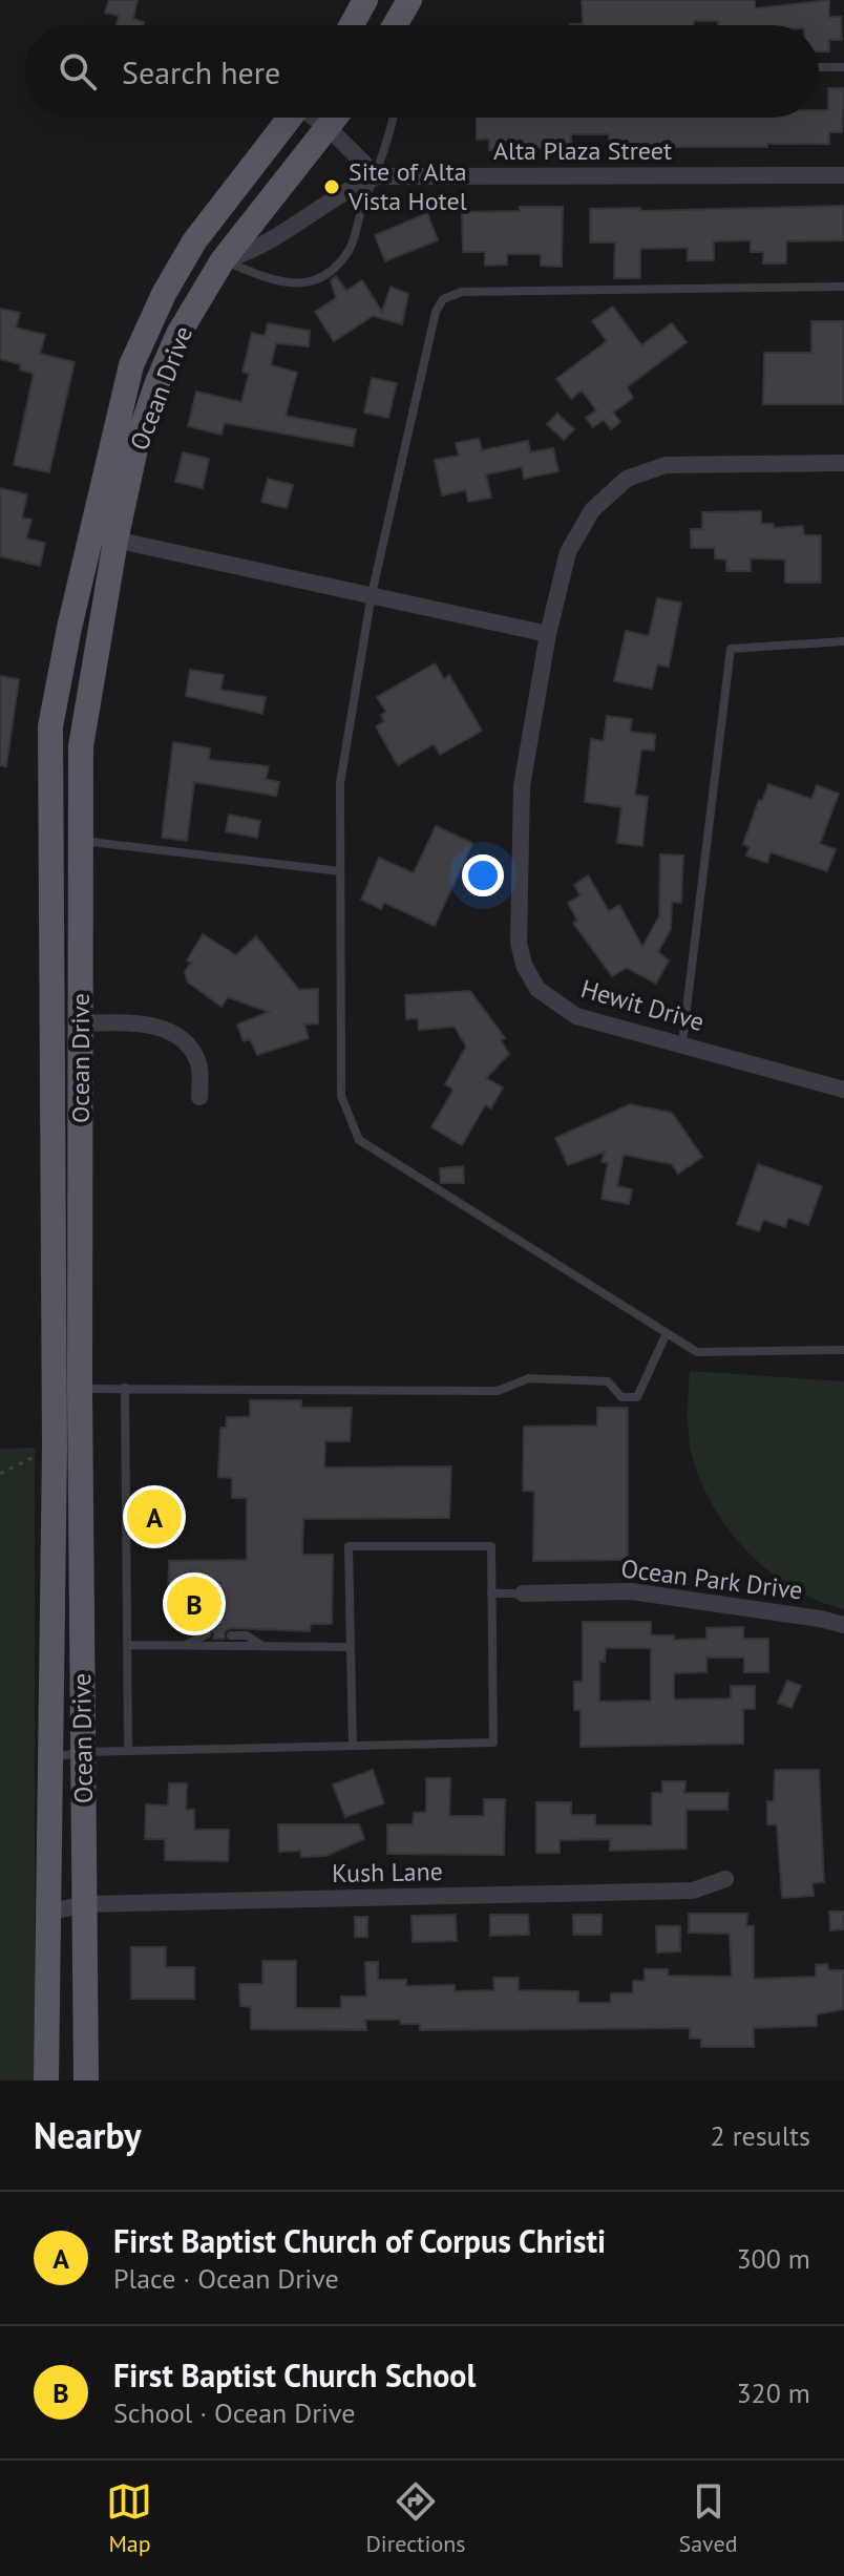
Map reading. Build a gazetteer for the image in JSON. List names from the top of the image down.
{
  "streets": {
    "main road": ["Ocean Drive"],
    "street": [
      "Alta Plaza Street",
      "Hewit Drive",
      "Ocean Park Drive",
      "Kush Lane"
    ]
  },
  "crossings": [
    ["Ocean Drive", "Kush Lane"]
  ],
  "places": ["Site of Alta Vista Hotel"],
  "page": {
    "search": "Search here",
    "pins": ["A", "B"],
    "heading": ["Nearby", "2 results"],
    "list": [
      {
        "mark": "A",
        "name": "First Baptist Church of Corpus Christi",
        "note": "Place · Ocean Drive",
        "value": "300 m"
      },
      {
        "mark": "B",
        "name": "First Baptist Church School",
        "note": "School · Ocean Drive",
        "value": "320 m"
      }
    ],
    "nav": ["Map", "Directions", "Saved"]
  }
}
